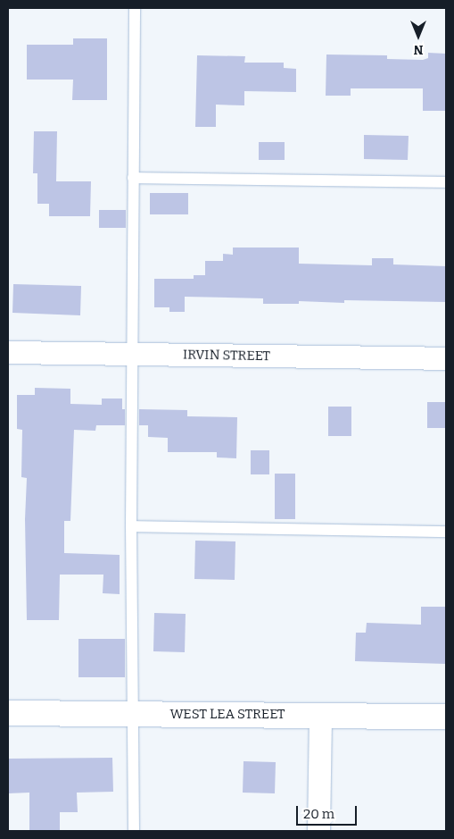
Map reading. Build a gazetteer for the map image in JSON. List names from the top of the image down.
{
  "streets": {
    "main road": ["WEST LEA STREET"],
    "street": ["IRVIN STREET"]
  },
  "scale_bar": "20 m",
  "north": "bottom"
}
